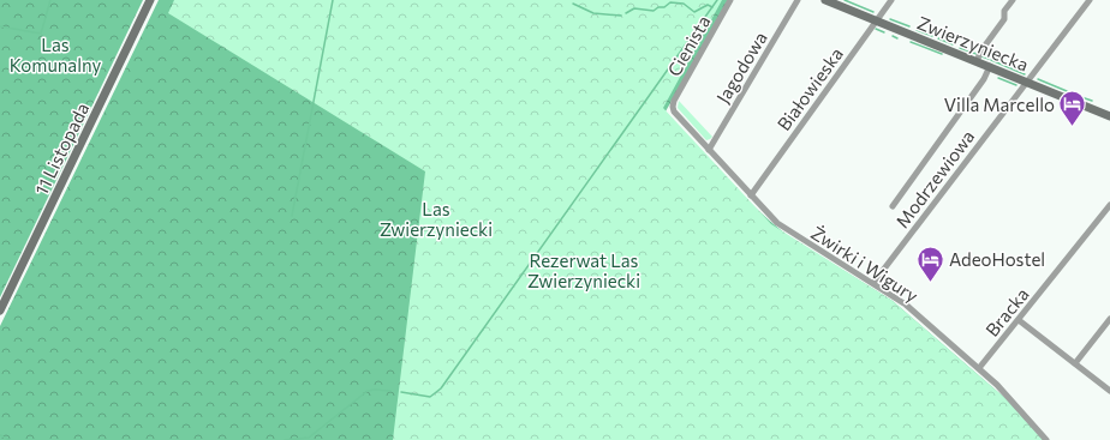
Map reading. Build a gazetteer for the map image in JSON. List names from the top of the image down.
{
  "streets": {
    "street": [
      "Zwierzyniecka",
      "Cienista",
      "Jagodowa",
      "Białowieska",
      "11 Listopada",
      "Modrzewiowa",
      "Żwirki i Wigury",
      "Bracka"
    ]
  },
  "crossings": [
    ["Zwierzyniecka", "Białowieska"],
    ["Zwierzyniecka", "Modrzewiowa"],
    ["Cienista", "Żwirki i Wigury"],
    ["Jagodowa", "Żwirki i Wigury"],
    ["Białowieska", "Żwirki i Wigury"],
    ["Modrzewiowa", "Żwirki i Wigury"],
    ["Żwirki i Wigury", "Bracka"]
  ],
  "parks": ["Las Komunalny", "Las Zwierzyniecki", "Rezerwat Las Zwierzyniecki"],
  "places": {
    "hotel": ["Villa Marcello", "AdeoHostel"]
  }
}
